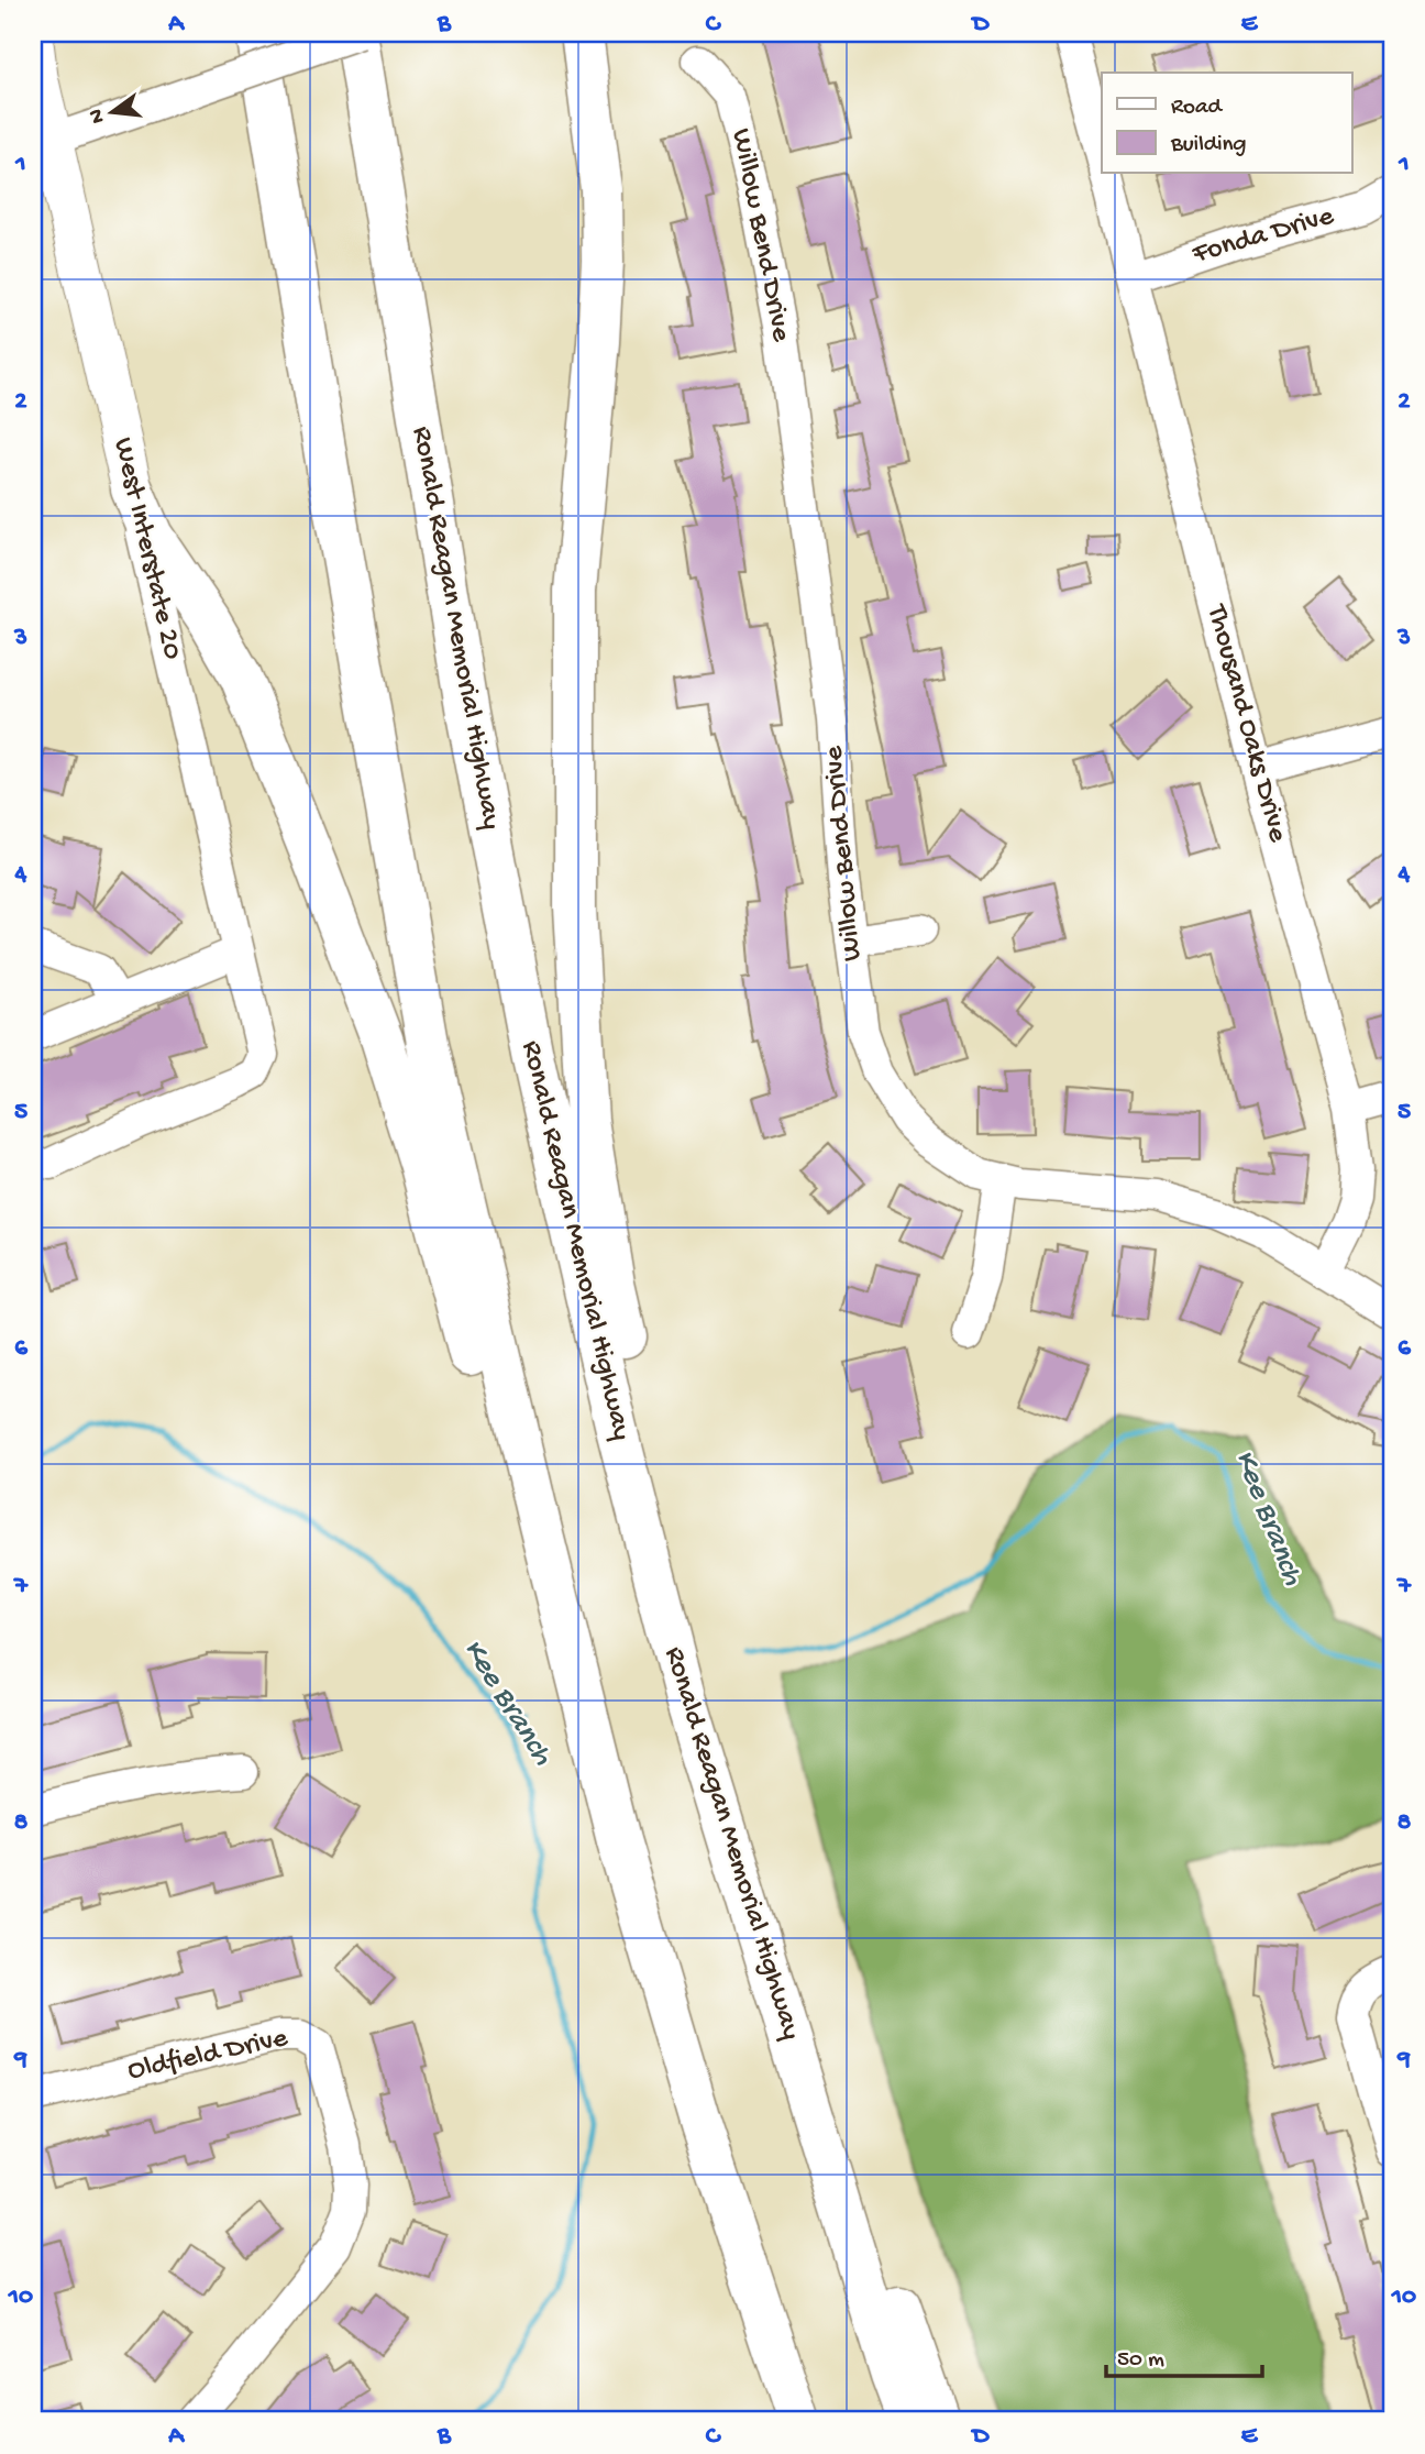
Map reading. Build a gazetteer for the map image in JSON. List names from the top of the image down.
{
  "streets": {
    "highway": ["Ronald Reagan Memorial Highway"],
    "main road": ["West Interstate 20"],
    "street": [
      "Willow Bend Drive",
      "Fonda Drive",
      "Thousand Oaks Drive",
      "Oldfield Drive"
    ]
  },
  "crossings": [
    ["Willow Bend Drive", "Thousand Oaks Drive"],
    ["Fonda Drive", "Thousand Oaks Drive"]
  ],
  "water": ["Kee Branch"],
  "legend": ["Road", "Building"],
  "scale_bar": "50 m",
  "north": "left",
  "grid": {
    "columns": [
      "A",
      "B",
      "C",
      "D",
      "E"
    ],
    "rows": [
      "1",
      "2",
      "3",
      "4",
      "5",
      "6",
      "7",
      "8",
      "9",
      "10"
    ]
  }
}
